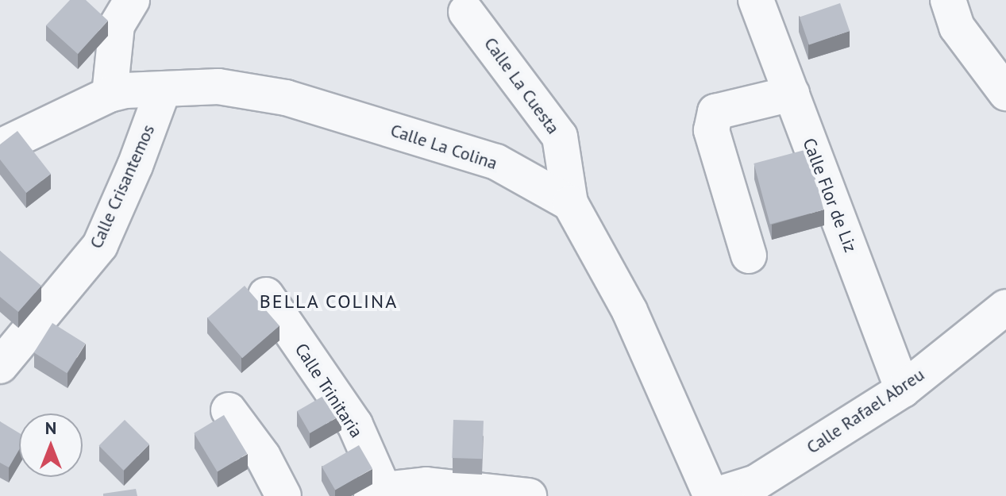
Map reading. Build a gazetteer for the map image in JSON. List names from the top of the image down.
{
  "streets": {
    "street": [
      "Calle La Cuesta",
      "Calle La Colina",
      "Calle Crisantemos",
      "Calle Flor de Liz",
      "Calle Trinitaria",
      "Calle Rafael Abreu"
    ]
  },
  "crossings": [
    ["Calle La Cuesta", "Calle La Colina"],
    ["Calle La Colina", "Calle Crisantemos"],
    ["Calle Flor de Liz", "Calle Rafael Abreu"]
  ],
  "districts": ["BELLA COLINA"],
  "north": "top"
}
